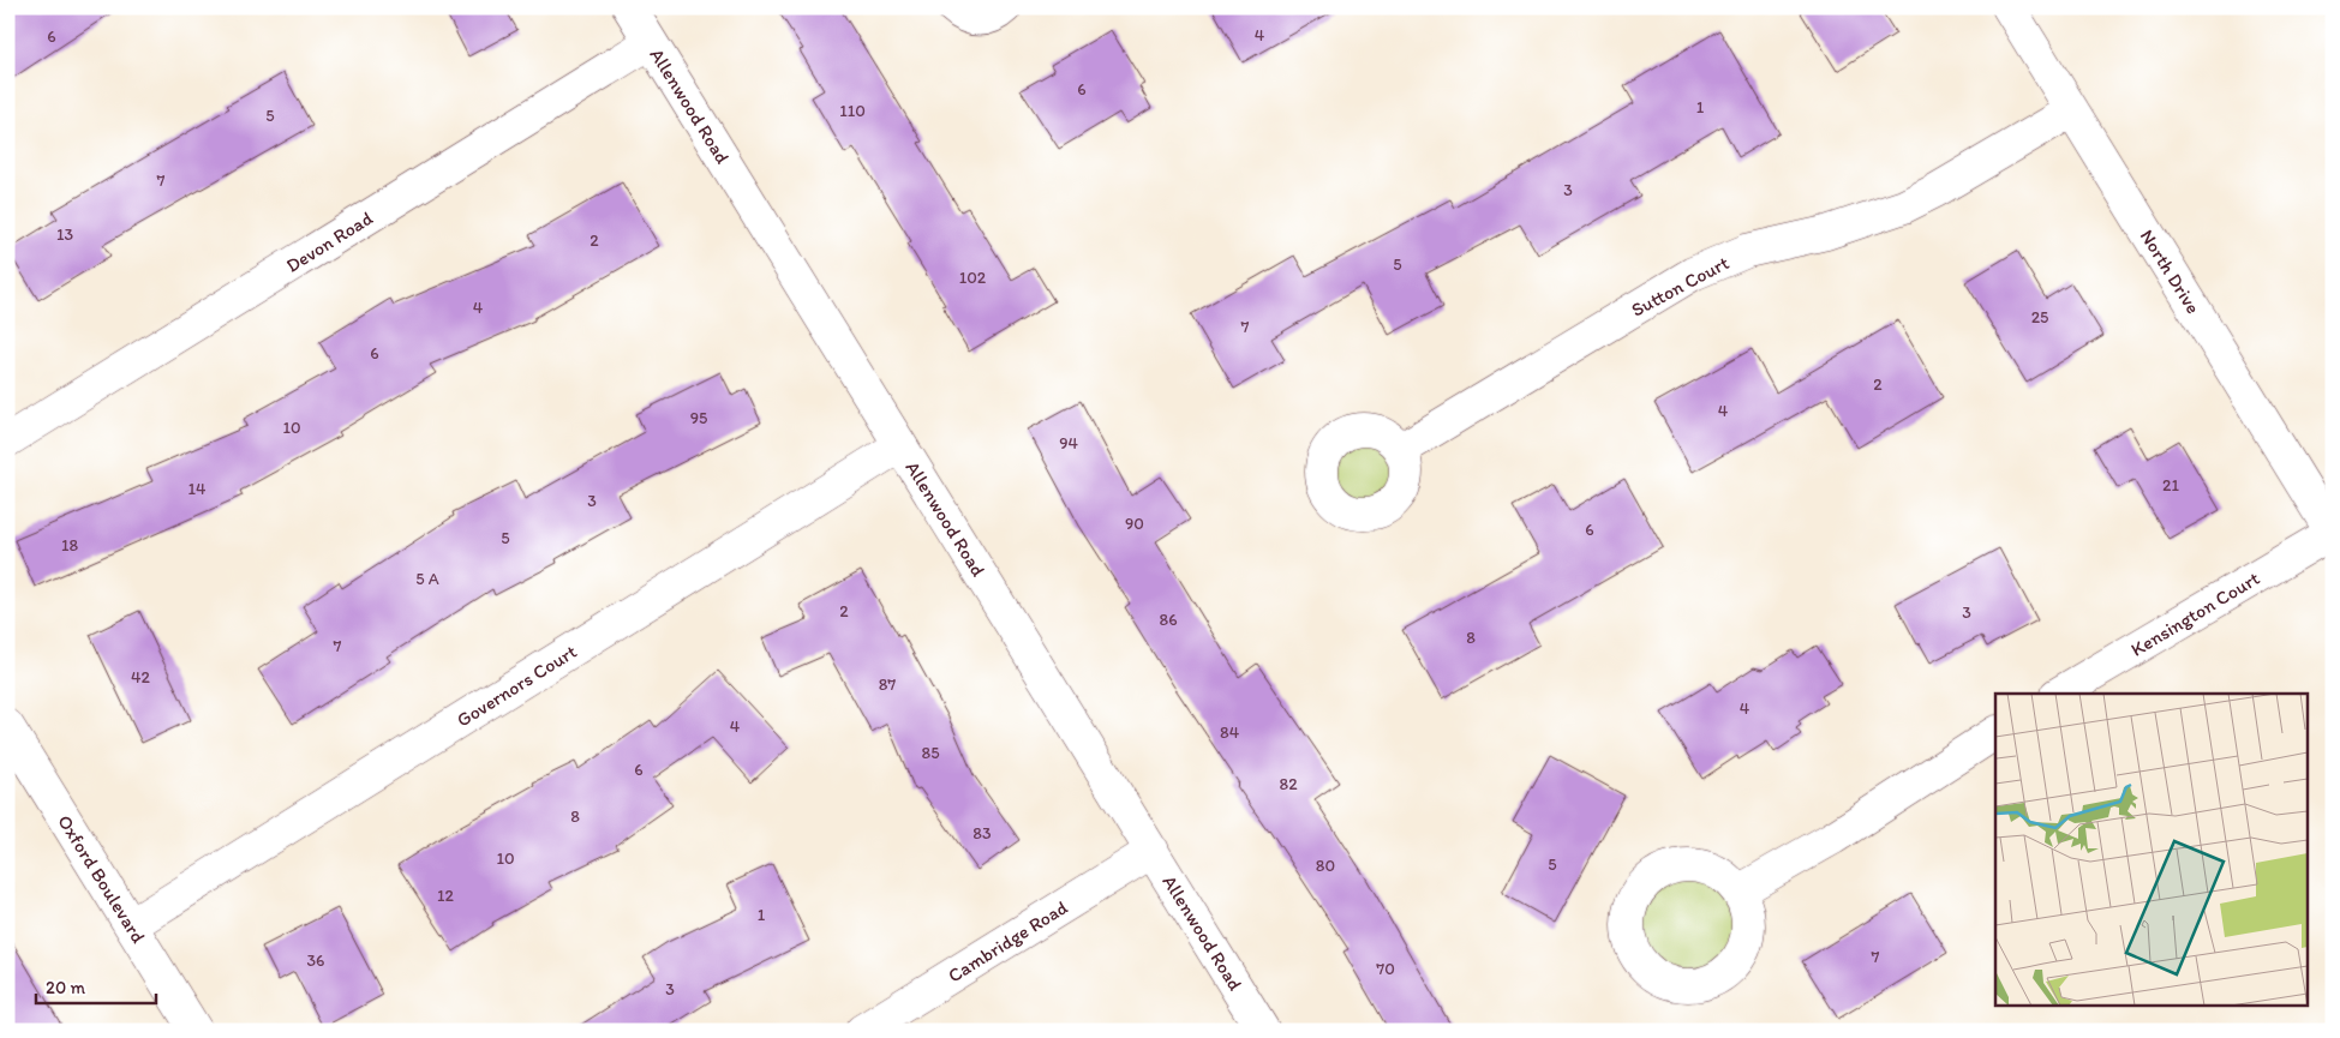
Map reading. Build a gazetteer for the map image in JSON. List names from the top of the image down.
{
  "streets": {
    "street": [
      "Allenwood Road",
      "Devon Road",
      "North Drive",
      "Sutton Court",
      "Kensington Court",
      "Governors Court",
      "Oxford Boulevard",
      "Cambridge Road"
    ]
  },
  "crossings": [
    ["Allenwood Road", "Devon Road"],
    ["Allenwood Road", "Governors Court"],
    ["Allenwood Road", "Cambridge Road"],
    ["North Drive", "Sutton Court"],
    ["North Drive", "Kensington Court"],
    ["Governors Court", "Oxford Boulevard"]
  ],
  "house_numbers": [
    "4",
    "6",
    "6",
    "1",
    "110",
    "5",
    "7",
    "3",
    "13",
    "2",
    "5",
    "102",
    "4",
    "25",
    "7",
    "6",
    "2",
    "4",
    "95",
    "10",
    "94",
    "21",
    "14",
    "3",
    "90",
    "6",
    "5",
    "18",
    "5 A",
    "2",
    "3",
    "86",
    "8",
    "7",
    "42",
    "87",
    "4",
    "4",
    "84",
    "85",
    "6",
    "82",
    "8",
    "83",
    "10",
    "5",
    "80",
    "12",
    "1",
    "7",
    "36",
    "70",
    "3"
  ],
  "scale_bar": "20 m"
}
